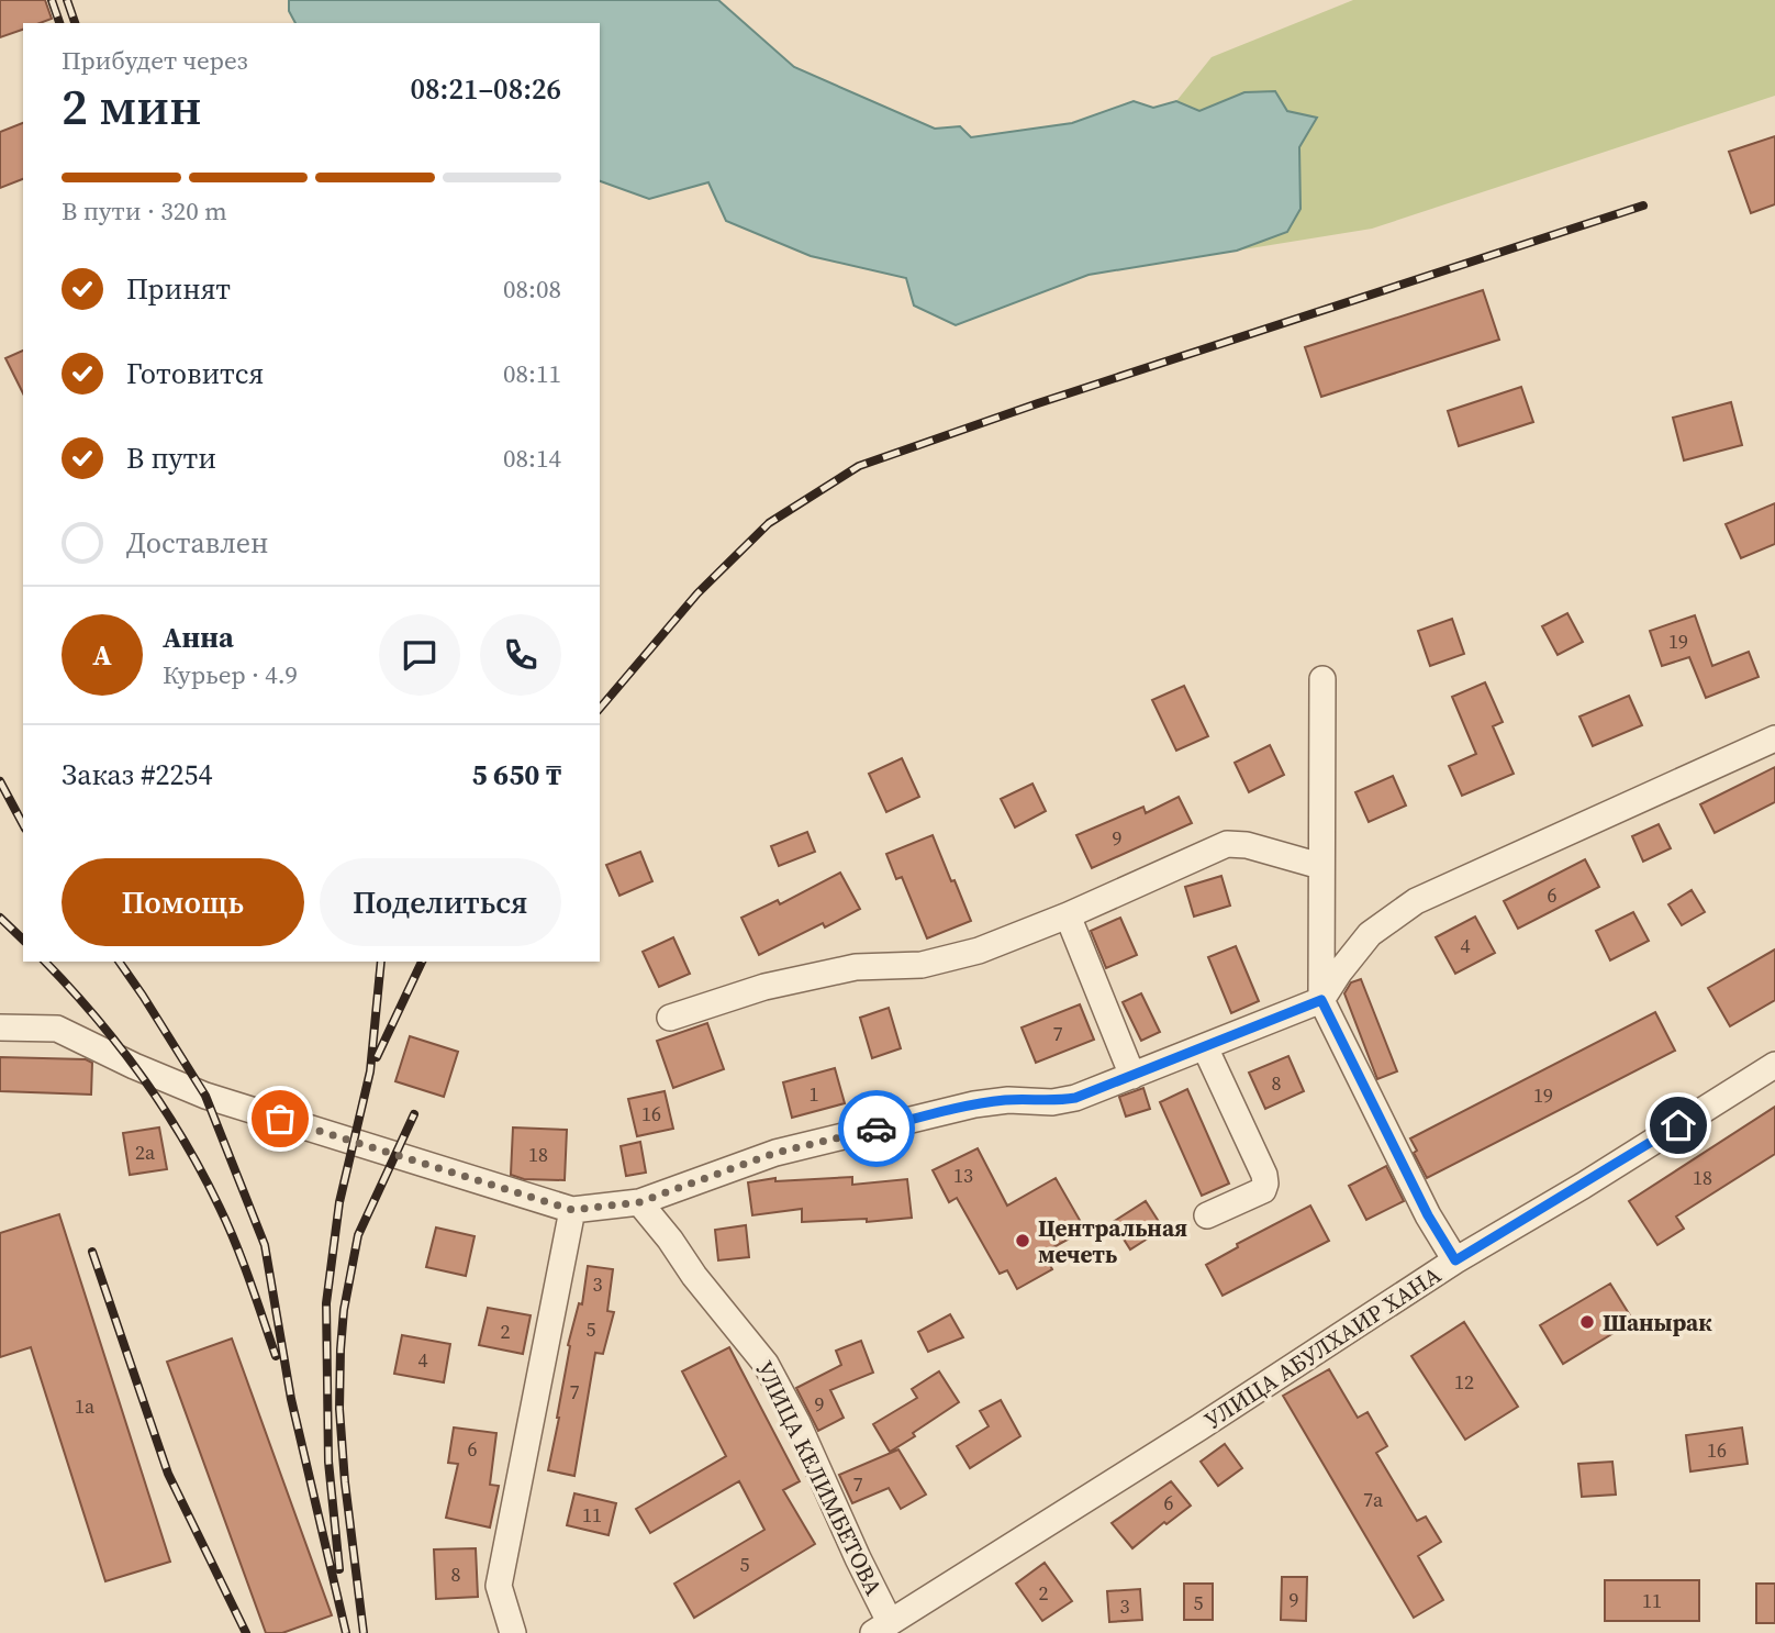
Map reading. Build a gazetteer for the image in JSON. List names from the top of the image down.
{
  "streets": {
    "street": ["УЛИЦА АБУЛХАИР ХАНА", "УЛИЦА КЕЛИМБЕТОВА"]
  },
  "crossings": [
    ["УЛИЦА АБУЛХАИР ХАНА", "УЛИЦА КЕЛИМБЕТОВА"]
  ],
  "places": ["Центральная мечеть", "Шанырак"],
  "house_numbers": [
    "19",
    "9",
    "6",
    "4",
    "7",
    "8",
    "1",
    "19",
    "16",
    "2а",
    "18",
    "13",
    "18",
    "3",
    "5",
    "2",
    "4",
    "12",
    "7",
    "9",
    "1а",
    "6",
    "16",
    "7",
    "7а",
    "6",
    "11",
    "5",
    "8",
    "2",
    "9",
    "11",
    "5",
    "3"
  ],
  "page": {
    "heading": ["2 мин", "Прибудет через", "08:21–08:26"],
    "panel": [
      "Анна",
      "Курьер · 4.9",
      "Заказ #2254",
      "5 650 ₸"
    ],
    "bar": "В пути · 320 m",
    "list": [
      ["Принят", "08:08"],
      ["Готовится", "08:11"],
      ["В пути", "08:14"],
      "Доставлен"
    ],
    "round": "А",
    "buttons": ["Помощь", "Поделиться"]
  }
}
